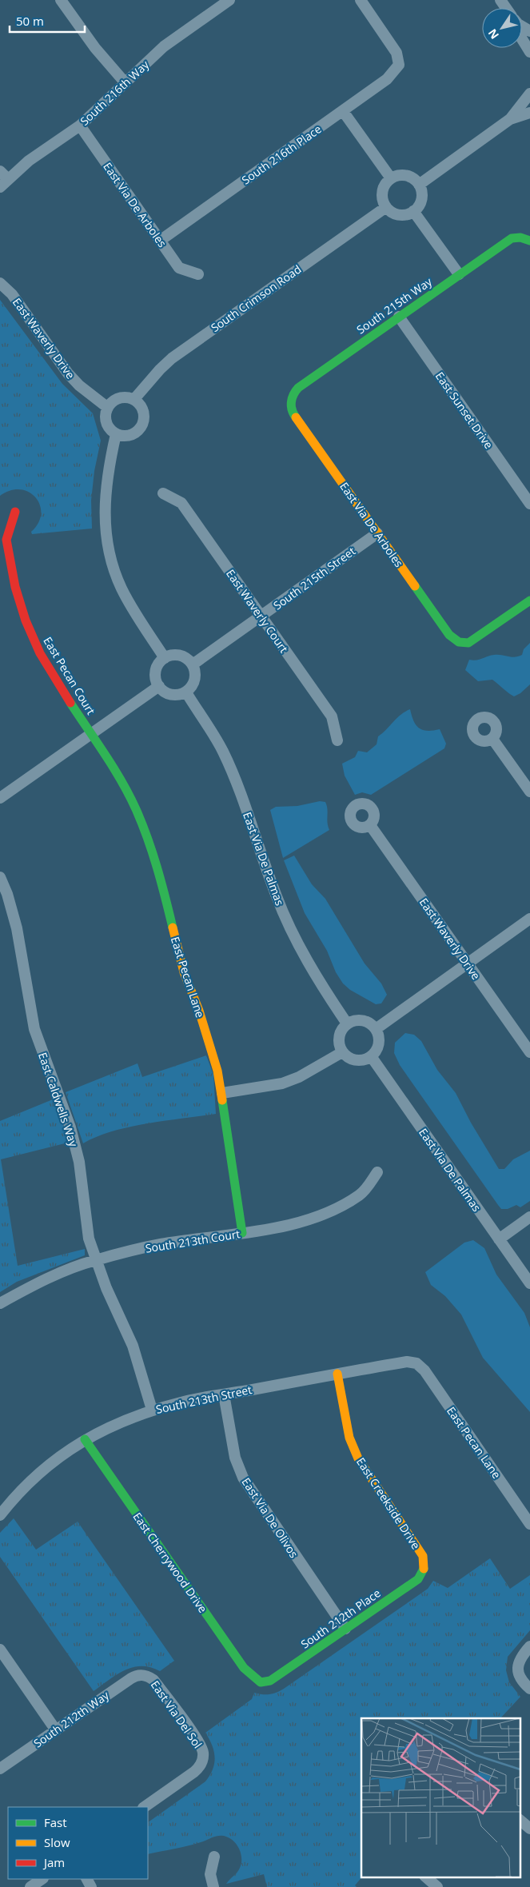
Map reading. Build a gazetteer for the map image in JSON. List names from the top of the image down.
{
  "streets": {
    "street": [
      "South 216th Way",
      "South 216th Place",
      "East Via De Arboles",
      "South Crimson Road",
      "South 215th Way",
      "East Waverly Drive",
      "East Sunset Drive",
      "South 215th Street",
      "East Waverly Court",
      "East Pecan Court",
      "East Via De Palmas",
      "East Pecan Lane",
      "East Caldwells Way",
      "South 213th Court",
      "South 213th Street",
      "East Creekside Drive",
      "East Via De Olivos",
      "East Cherrywood Drive",
      "South 212th Place",
      "East Via Del Sol",
      "South 212th Way"
    ]
  },
  "crossings": [
    ["South 216th Way", "East Via De Arboles"],
    ["South 216th Place", "East Via De Arboles"],
    ["East Via De Arboles", "South 215th Way"],
    ["East Via De Arboles", "South 215th Street"],
    ["South Crimson Road", "East Waverly Drive"],
    ["South 215th Way", "East Sunset Drive"],
    ["South 215th Street", "East Waverly Court"],
    ["South 215th Street", "East Via De Palmas"],
    ["East Pecan Court", "East Pecan Lane"],
    ["East Pecan Lane", "South 213th Court"],
    ["East Pecan Lane", "South 213th Street"],
    ["East Caldwells Way", "South 213th Court"],
    ["East Caldwells Way", "South 213th Street"],
    ["South 213th Street", "East Creekside Drive"],
    ["South 213th Street", "East Via De Olivos"],
    ["South 213th Street", "East Cherrywood Drive"],
    ["East Creekside Drive", "South 212th Place"],
    ["East Via De Olivos", "South 212th Place"],
    ["East Cherrywood Drive", "South 212th Place"],
    ["East Via Del Sol", "South 212th Way"]
  ],
  "legend": ["Fast", "Slow", "Jam"],
  "scale_bar": "50 m",
  "north": "bottom left"
}
